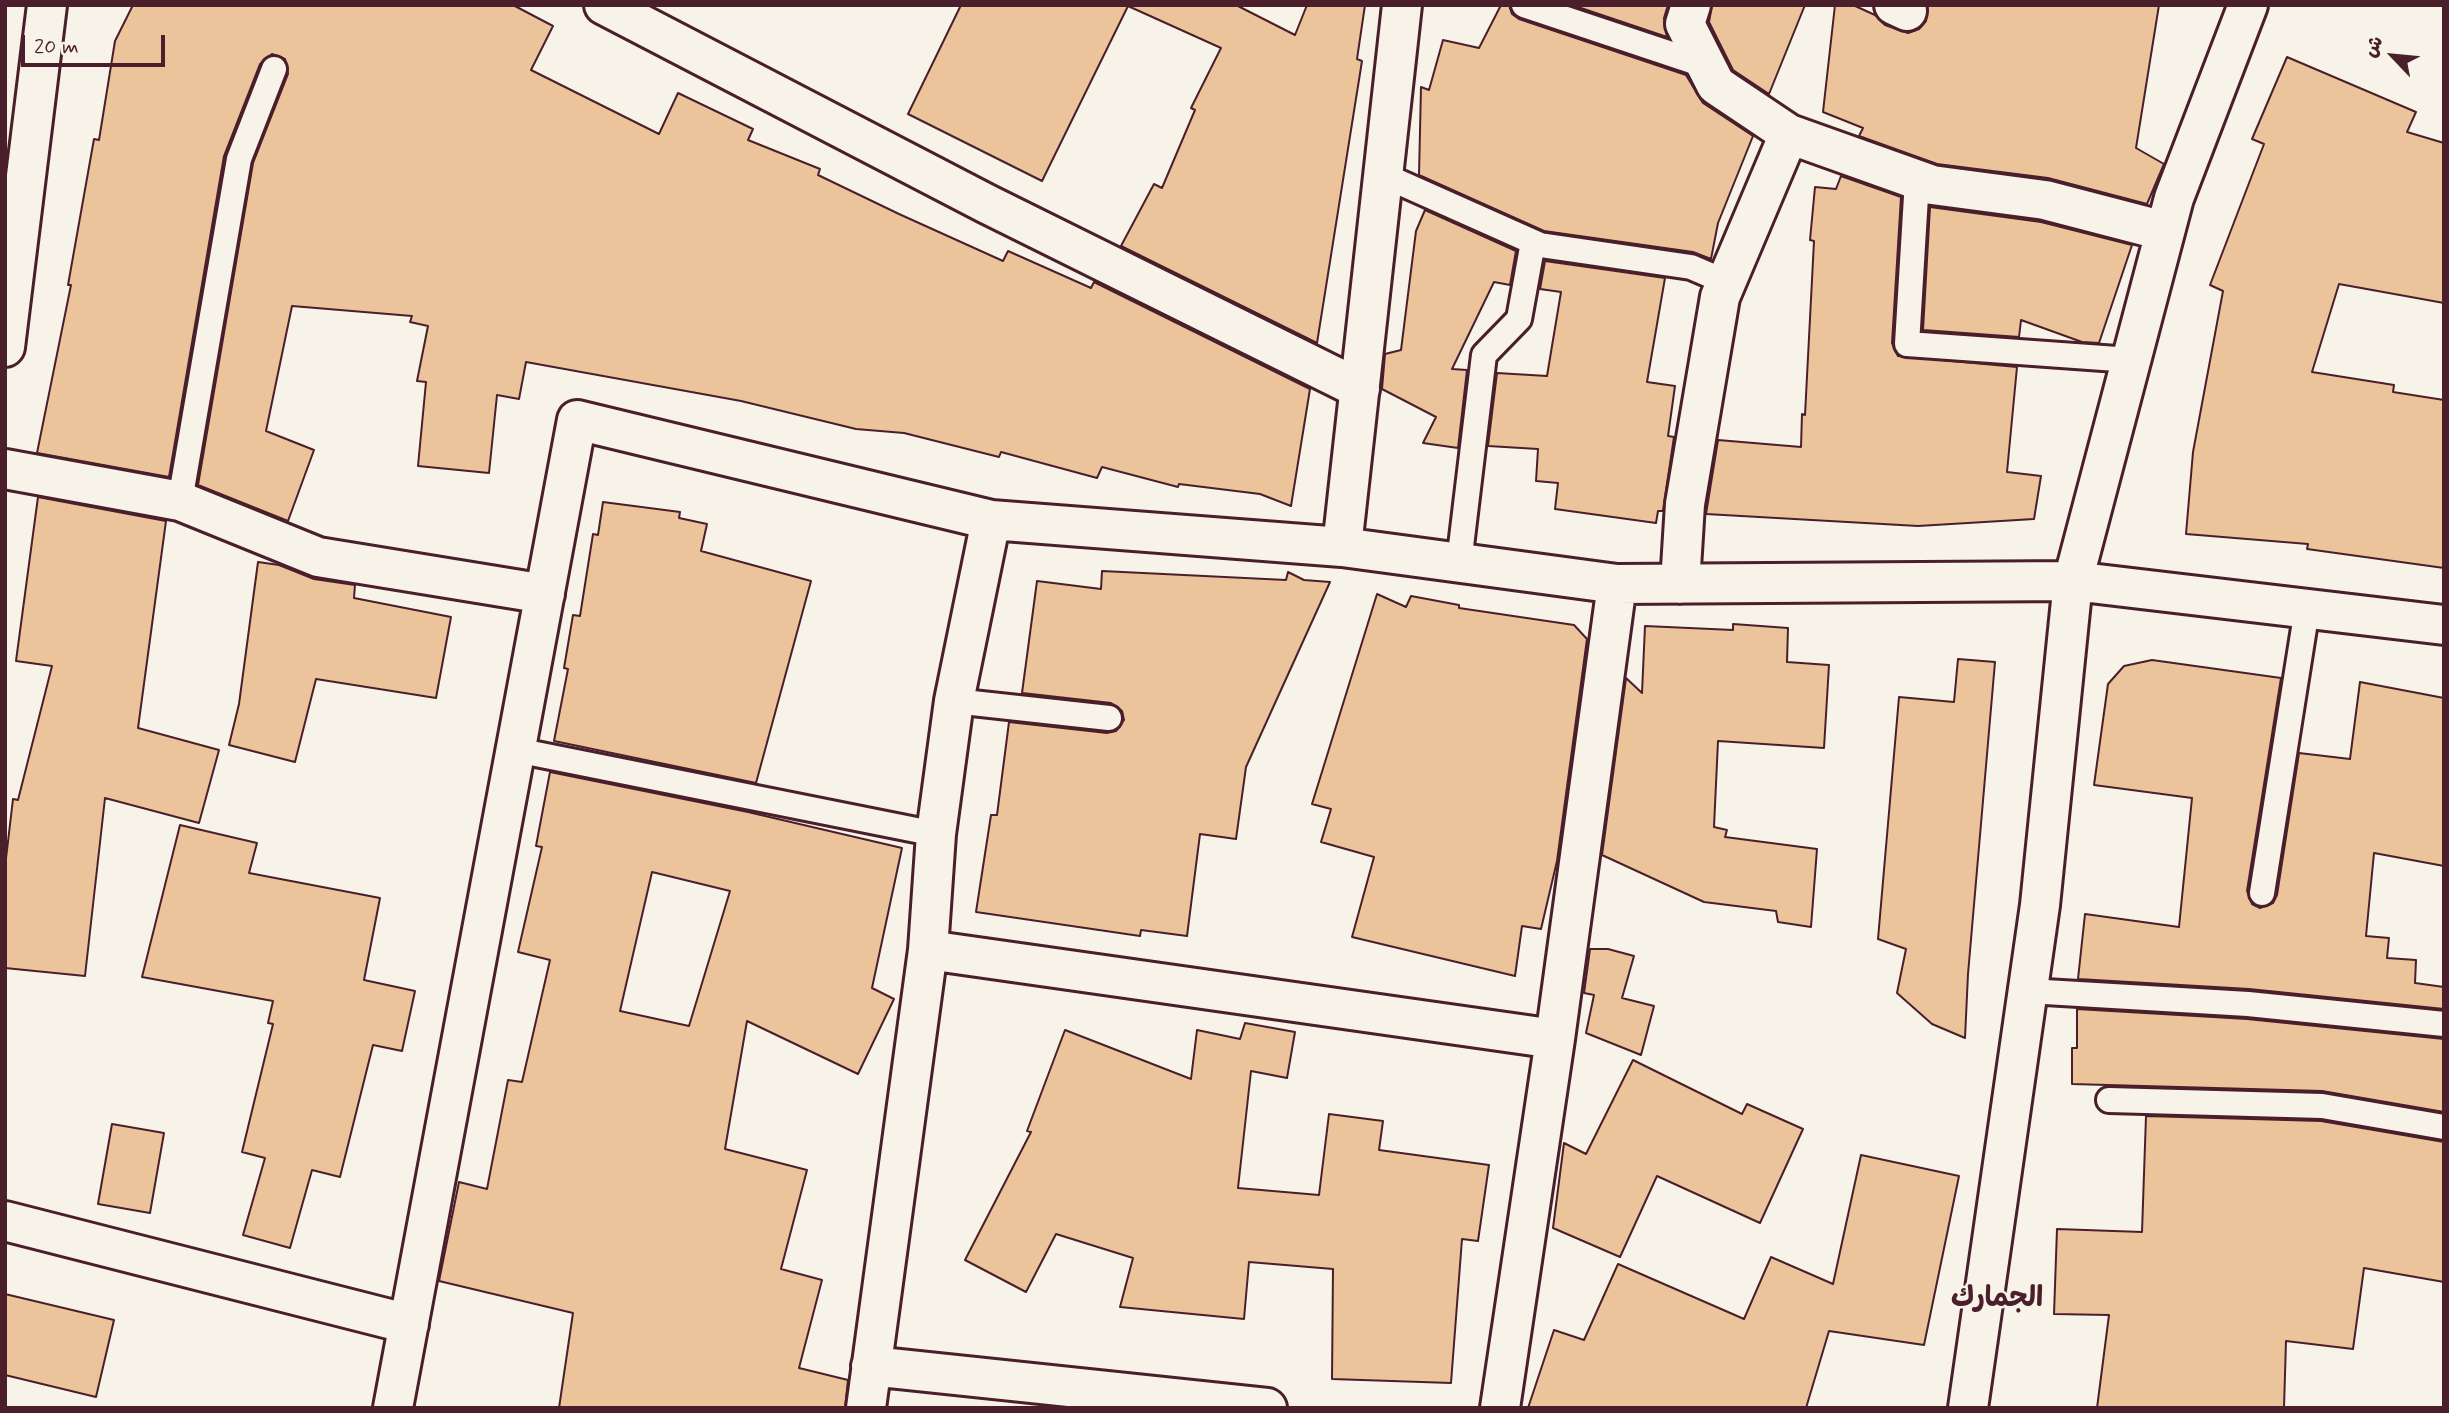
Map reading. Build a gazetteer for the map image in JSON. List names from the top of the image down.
{
  "districts": ["الجمارك"],
  "scale_bar": "20 m",
  "north": "top left"
}
